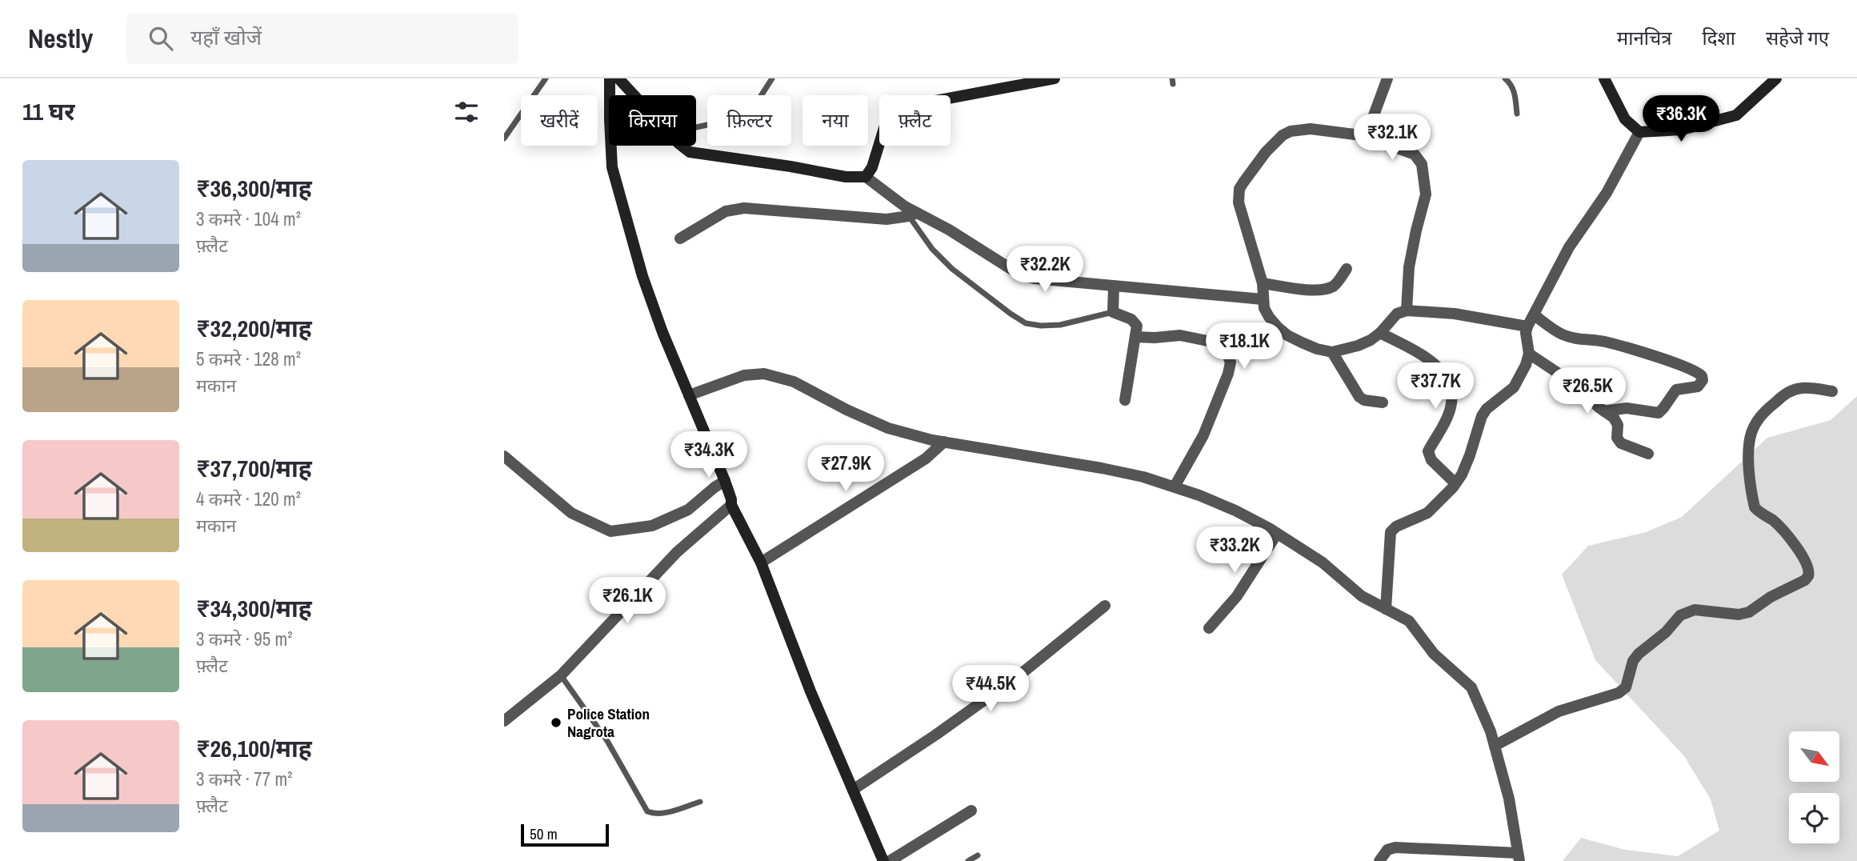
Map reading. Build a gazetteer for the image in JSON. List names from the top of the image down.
{
  "places": ["Police Station Nagrota"],
  "scale_bar": "50 m",
  "north": "bottom right",
  "page": {
    "header": "Nestly",
    "search": "यहाँ खोजें",
    "nav": ["मानचित्र", "दिशा", "सहेजे गए"],
    "heading": "11 घर",
    "price": [
      "₹36.3K",
      "₹32.1K",
      "₹32.2K",
      "₹18.1K",
      "₹37.7K",
      "₹26.5K",
      "₹34.3K",
      "₹27.9K",
      "₹33.2K",
      "₹26.1K",
      "₹44.5K"
    ],
    "chip": [
      "खरीदें",
      "किराया",
      "फ़िल्टर",
      "नया",
      "फ़्लैट"
    ],
    "list": [
      {
        "name": "₹36,300/माह",
        "note": "3 कमरे · 104 m² · फ़्लैट"
      },
      {
        "name": "₹32,200/माह",
        "note": "5 कमरे · 128 m² · मकान"
      },
      {
        "name": "₹37,700/माह",
        "note": "4 कमरे · 120 m² · मकान"
      },
      {
        "name": "₹34,300/माह",
        "note": "3 कमरे · 95 m² · फ़्लैट"
      },
      {
        "name": "₹26,100/माह",
        "note": "3 कमरे · 77 m² · फ़्लैट"
      }
    ],
    "scale": "50 m"
  }
}
